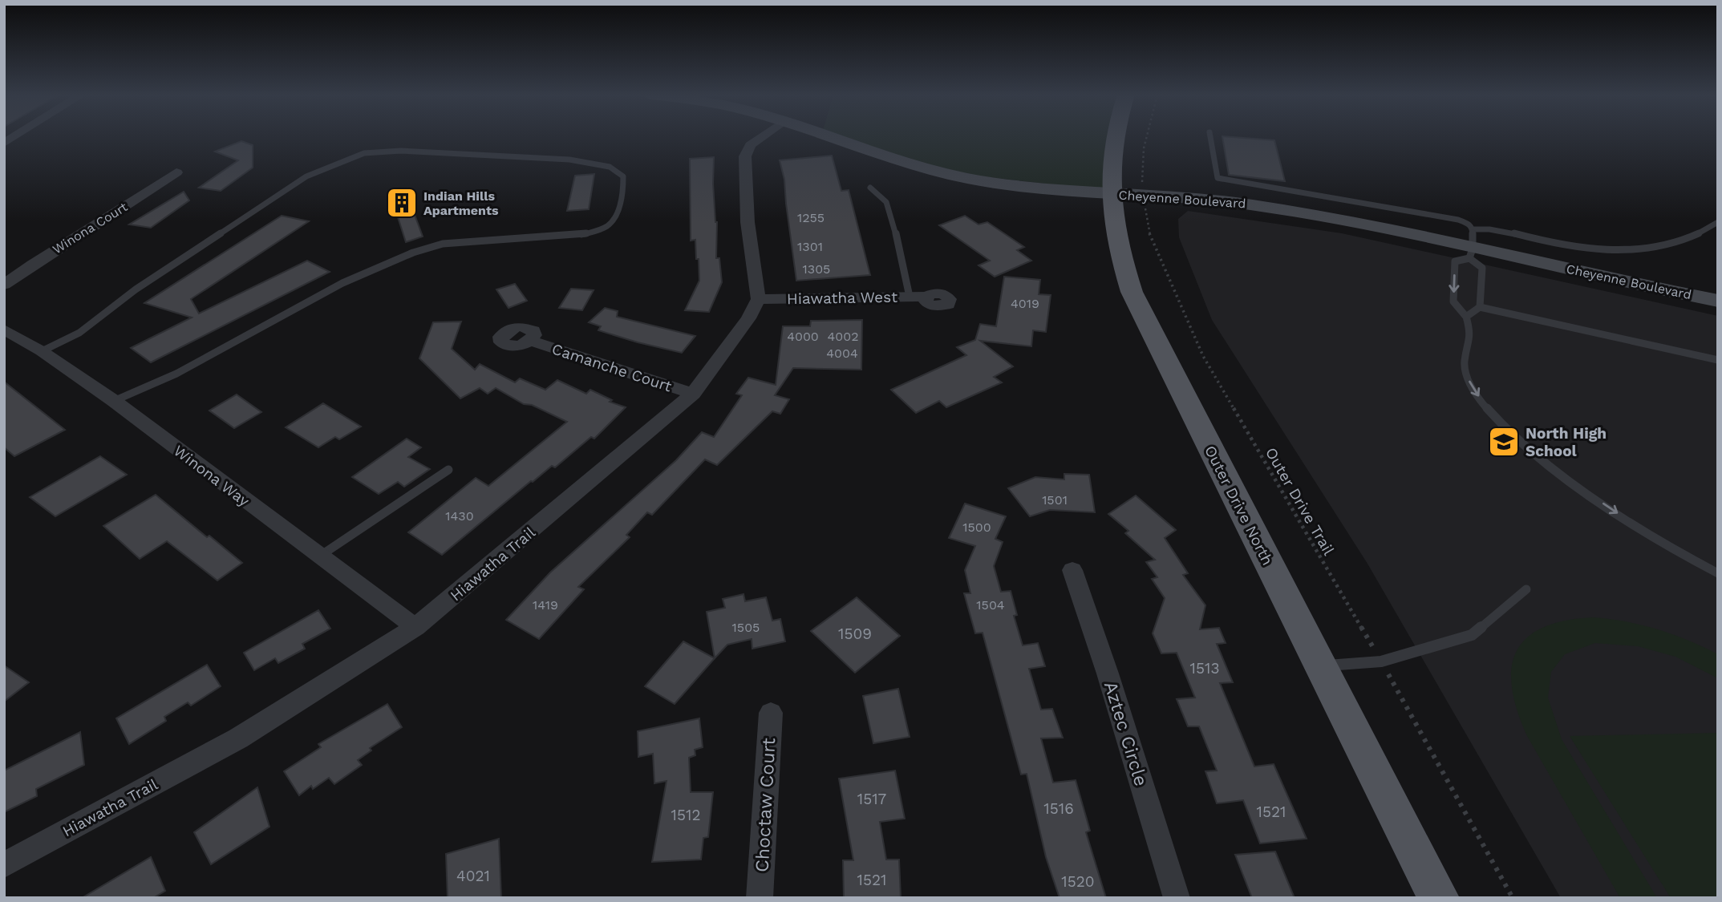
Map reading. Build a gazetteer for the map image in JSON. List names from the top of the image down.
{
  "streets": {
    "main road": ["Outer Drive North"],
    "street": [
      "Cheyenne Boulevard",
      "Winona Court",
      "Hiawatha West",
      "Camanche Court",
      "Winona Way",
      "Hiawatha Trail",
      "Aztec Circle",
      "Choctaw Court"
    ],
    "path": ["Outer Drive Trail"]
  },
  "crossings": [
    ["Cheyenne Boulevard", "Outer Drive Trail"],
    ["Cheyenne Boulevard", "Outer Drive North"],
    ["Hiawatha West", "Hiawatha Trail"],
    ["Camanche Court", "Hiawatha Trail"],
    ["Winona Way", "Hiawatha Trail"]
  ],
  "places": {
    "building": ["Indian Hills Apartments"],
    "school or university": ["North High School"]
  },
  "house_numbers": [
    "1255",
    "1301",
    "1305",
    "4019",
    "4000",
    "4002",
    "4004",
    "1501",
    "1430",
    "1500",
    "1419",
    "1504",
    "1505",
    "1509",
    "1513",
    "1517",
    "1516",
    "1521",
    "1512",
    "4021",
    "1521",
    "1520"
  ]
}
